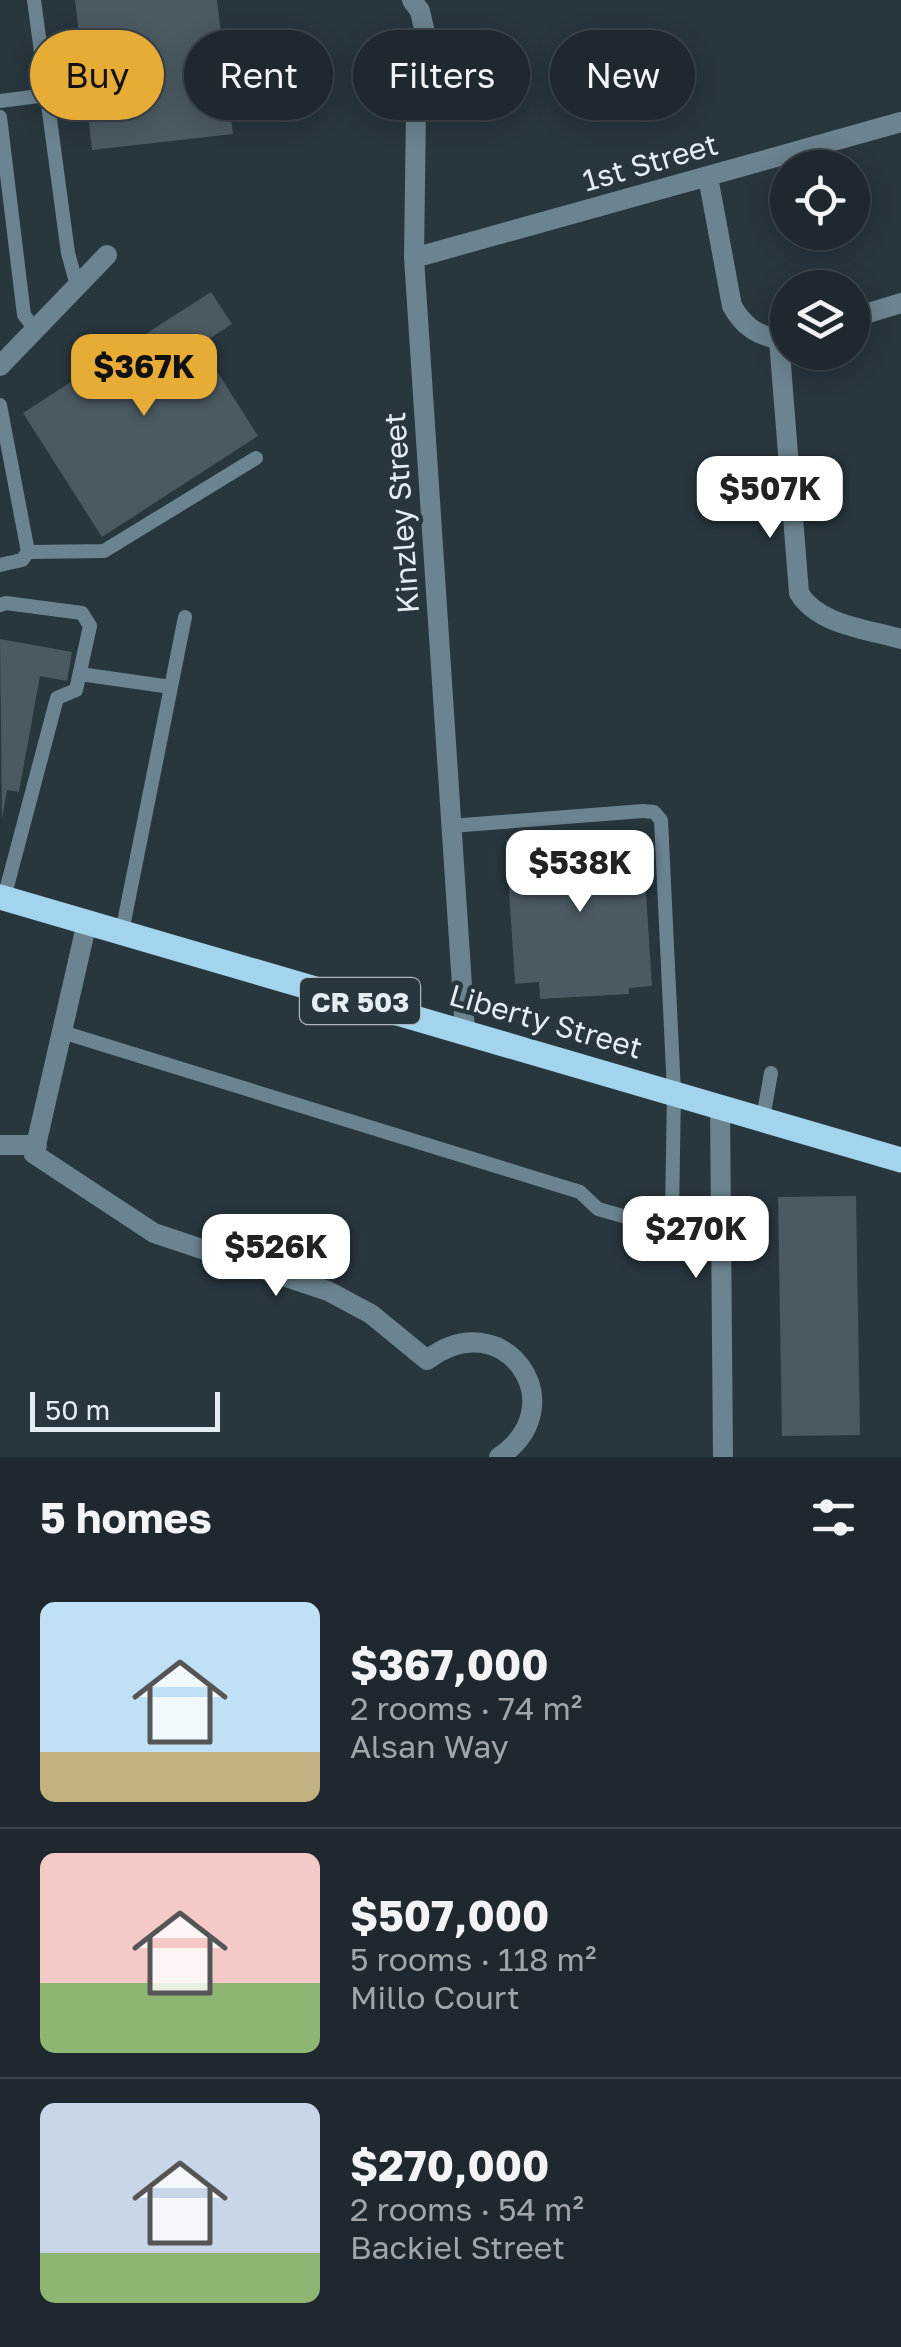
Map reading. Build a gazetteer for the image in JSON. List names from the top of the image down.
{
  "streets": {
    "main road": ["CR 503", "Liberty Street"],
    "street": ["1st Street", "Kinzley Street"]
  },
  "crossings": [
    ["1st Street", "Kinzley Street"],
    ["Kinzley Street", "Liberty Street"]
  ],
  "scale_bar": "50 m",
  "page": {
    "chip": [
      "Buy",
      "Rent",
      "Filters",
      "New"
    ],
    "price": [
      "$367K",
      "$507K",
      "$538K",
      "$270K",
      "$526K"
    ],
    "scale": "50 m",
    "heading": "5 homes",
    "list": [
      {
        "name": "$367,000",
        "note": "2 rooms · 74 m² · Alsan Way"
      },
      {
        "name": "$507,000",
        "note": "5 rooms · 118 m² · Millo Court"
      },
      {
        "name": "$270,000",
        "note": "2 rooms · 54 m² · Backiel Street"
      }
    ]
  }
}
